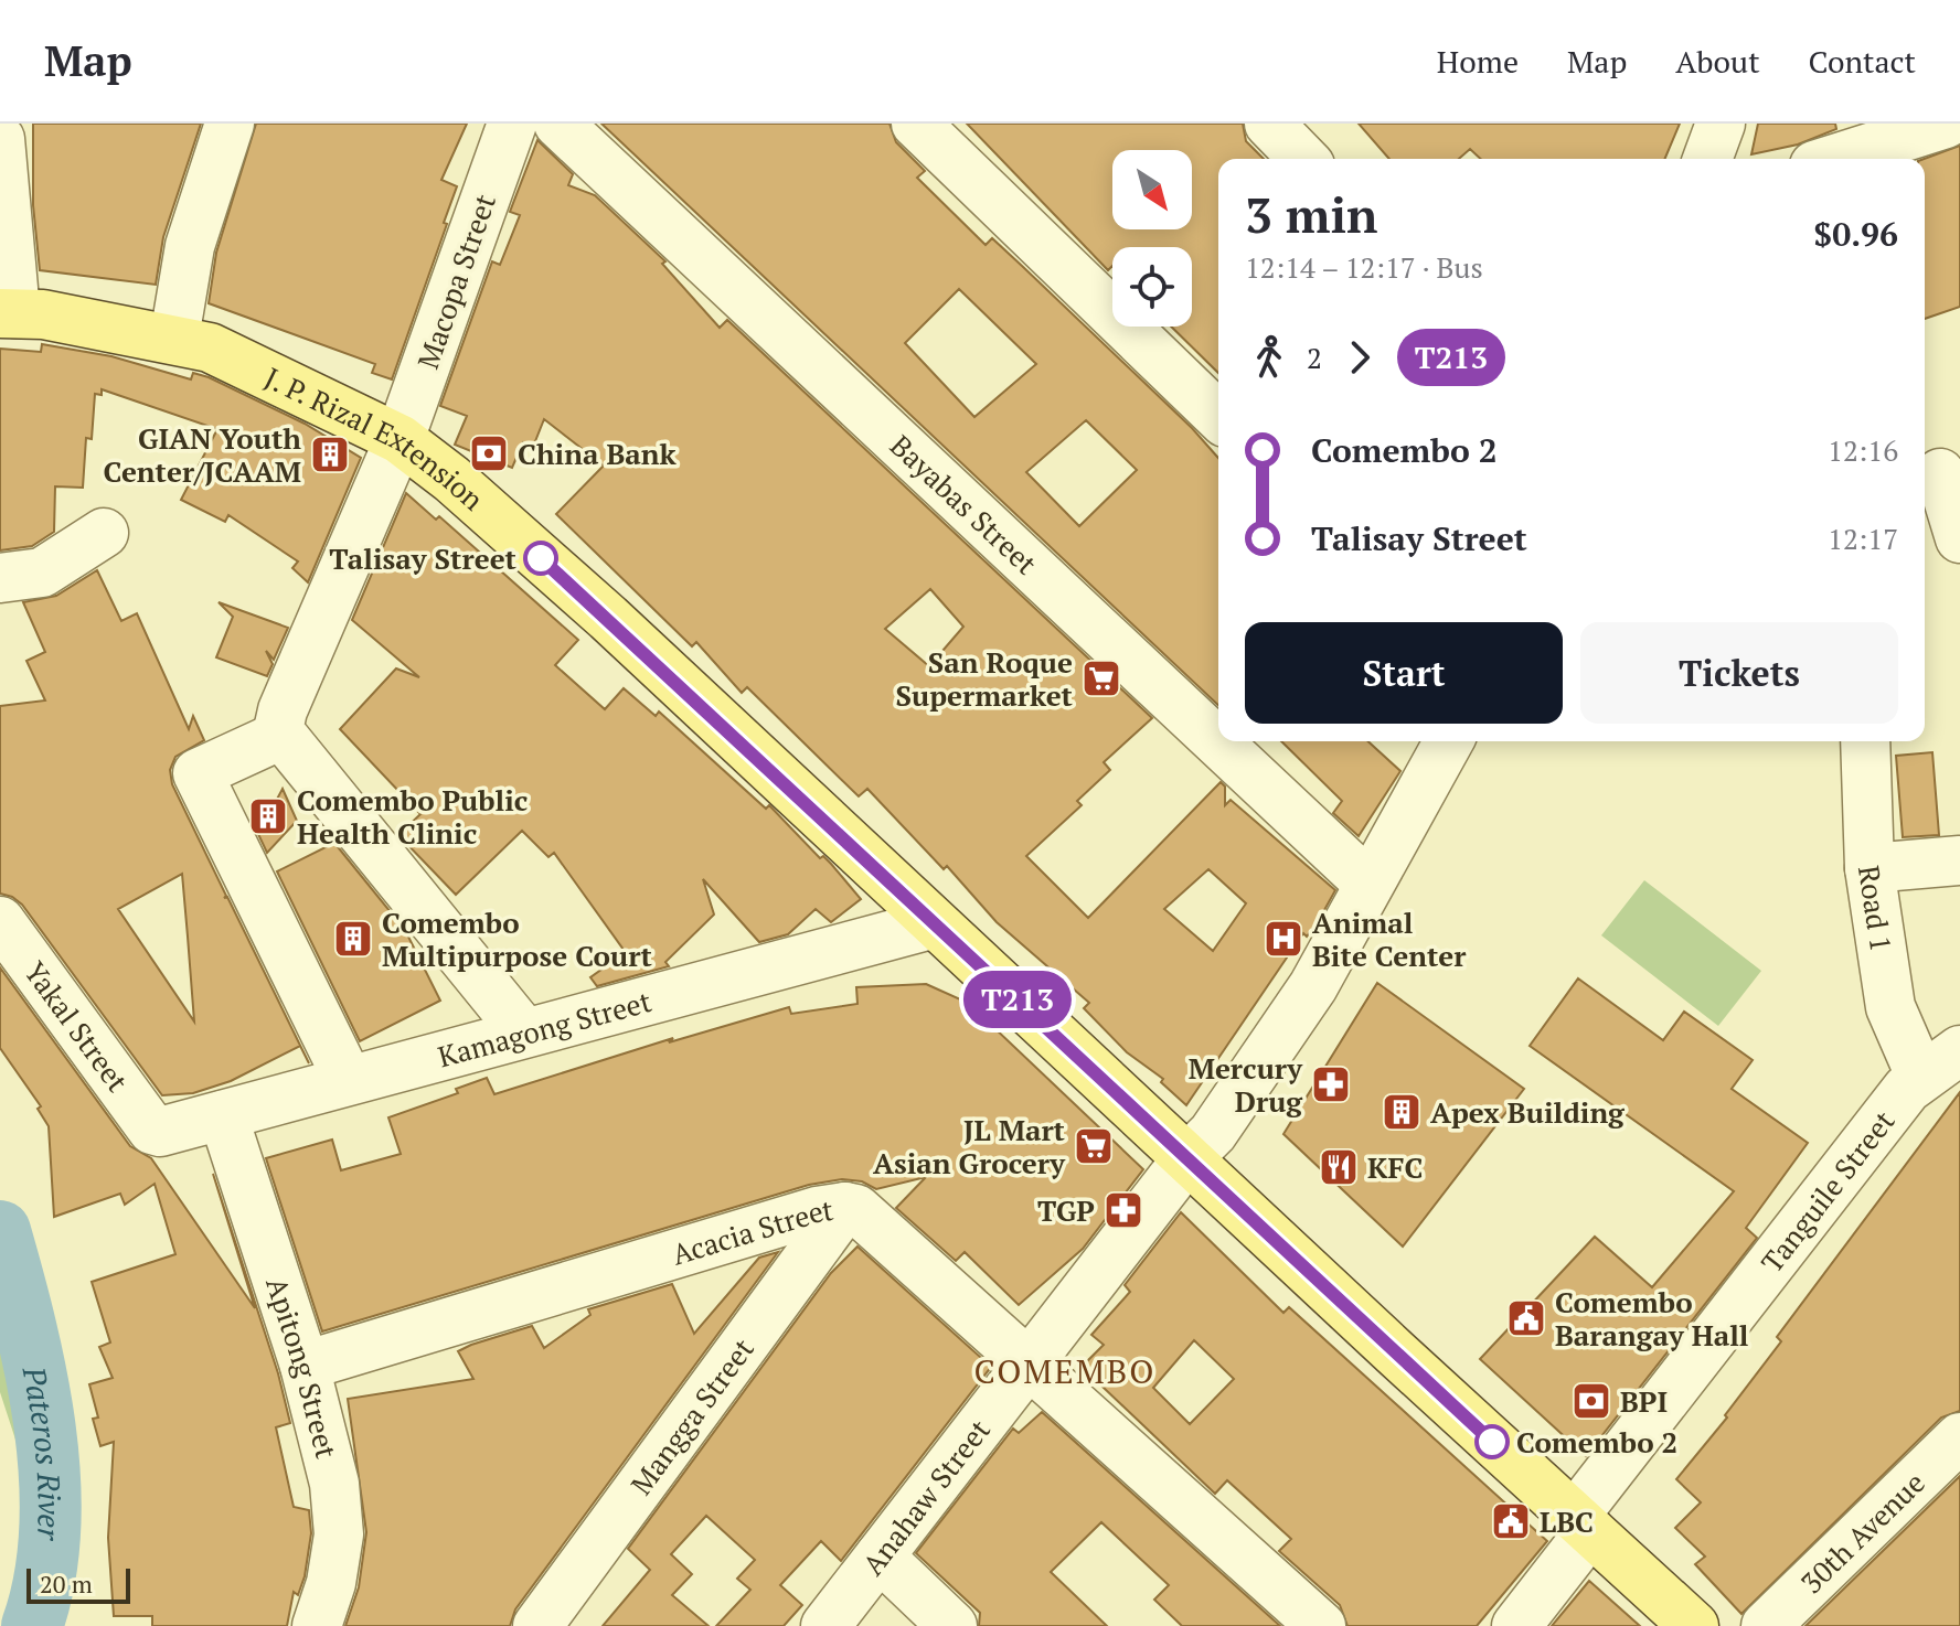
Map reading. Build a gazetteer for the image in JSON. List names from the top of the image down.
{
  "streets": {
    "main road": ["J. P. Rizal Extension"],
    "street": [
      "Macopa Street",
      "Bayabas Street",
      "Road 1",
      "Yakal Street",
      "Kamagong Street",
      "Tanguile Street",
      "Acacia Street",
      "Apitong Street",
      "Mangga Street",
      "Anahaw Street",
      "30th Avenue"
    ]
  },
  "crossings": [
    ["Macopa Street", "J. P. Rizal Extension"],
    ["J. P. Rizal Extension", "Kamagong Street"],
    ["J. P. Rizal Extension", "Tanguile Street"],
    ["J. P. Rizal Extension", "Anahaw Street"],
    ["Bayabas Street", "Anahaw Street"],
    ["Road 1", "Tanguile Street"],
    ["Yakal Street", "Kamagong Street"],
    ["Kamagong Street", "Apitong Street"],
    ["Acacia Street", "Apitong Street"],
    ["Acacia Street", "Mangga Street"],
    ["Acacia Street", "Anahaw Street"]
  ],
  "districts": ["COMEMBO"],
  "water": ["Pateros River"],
  "places": {
    "bank": ["China Bank", "BPI"],
    "building": [
      "GIAN Youth Center/JCAAM",
      "Comembo Public Health Clinic",
      "Comembo Multipurpose Court",
      "Apex Building"
    ],
    "other": ["Talisay Street", "Comembo 2"],
    "supermarket": ["San Roque Supermarket", "JL Mart Asian Grocery"],
    "hospital": ["Animal Bite Center"],
    "pharmacy": ["Mercury Drug", "TGP"],
    "restaurant": ["KFC"],
    "public building": ["Comembo Barangay Hall", "LBC"]
  },
  "lines": ["bus line T213"],
  "scale_bar": "20 m",
  "north": "bottom right",
  "page": {
    "header": "Map",
    "nav": [
      "Home",
      "Map",
      "About",
      "Contact"
    ],
    "on_map": "T213",
    "heading": ["3 min", "12:14 – 12:17 · Bus", "$0.96"],
    "legs": ["2", "T213"],
    "list": [
      {
        "name": "Comembo 2",
        "value": "12:16"
      },
      {
        "name": "Talisay Street",
        "value": "12:17"
      }
    ],
    "buttons": ["Start", "Tickets"],
    "scale": "20 m"
  }
}
